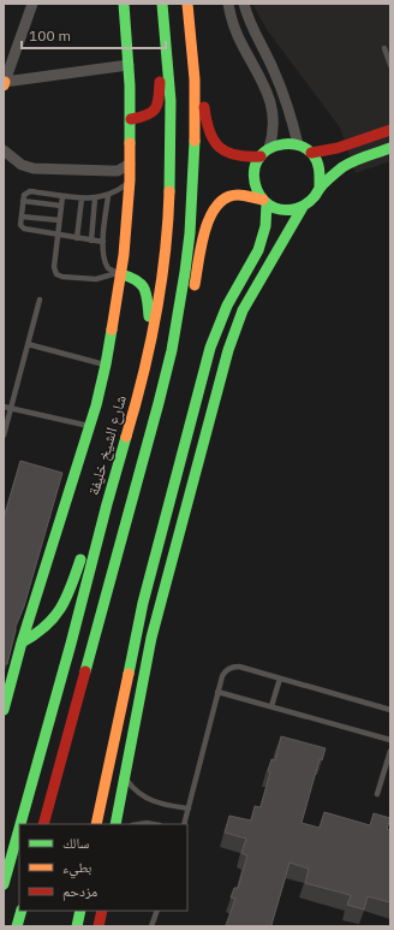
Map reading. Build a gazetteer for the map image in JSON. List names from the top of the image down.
{
  "streets": {
    "main road": ["شارع الشيخ خليفة"]
  },
  "legend": ["سالك", "بطيء", "مزدحم"],
  "scale_bar": "100 m"
}
